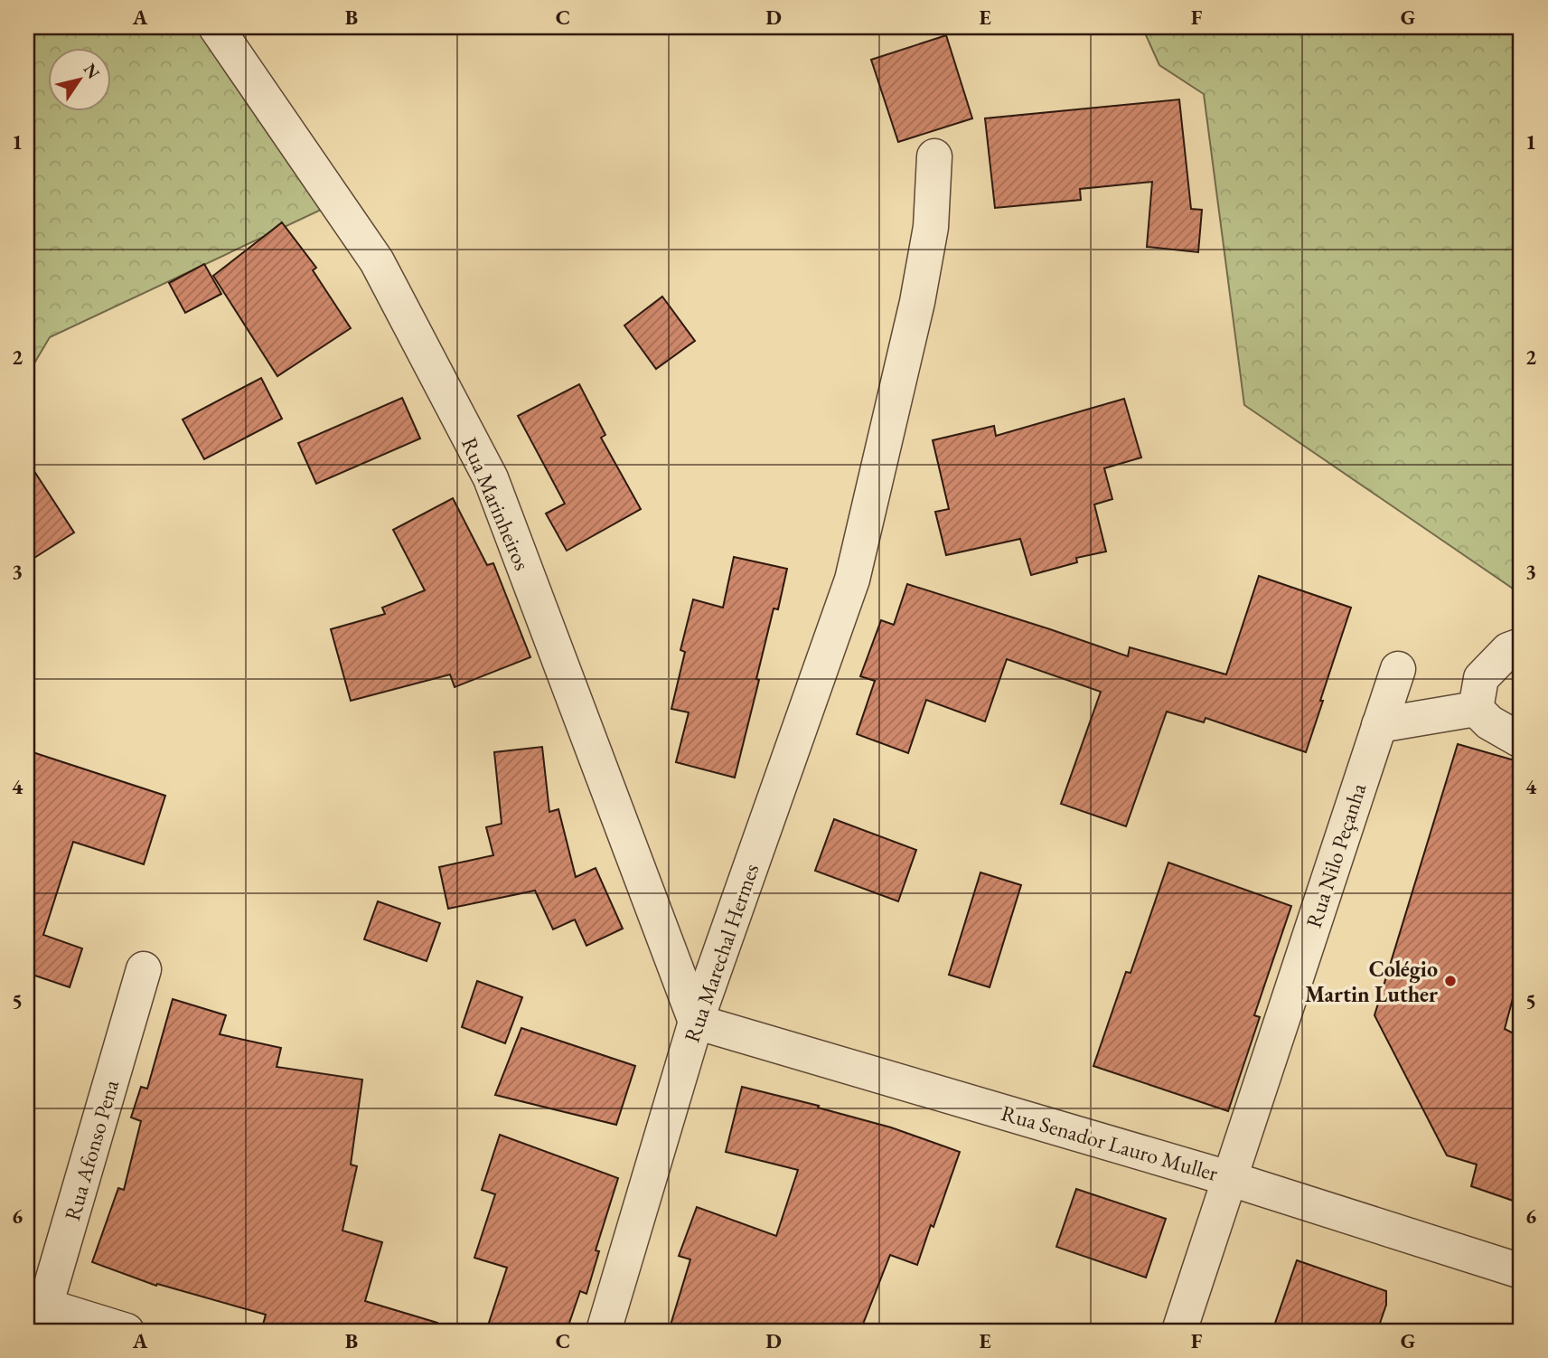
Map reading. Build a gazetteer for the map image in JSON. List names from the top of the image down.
{
  "streets": {
    "street": [
      "Rua Marinheiros",
      "Rua Nilo Peçanha",
      "Rua Marechal Hermes",
      "Rua Senador Lauro Muller",
      "Rua Afonso Pena"
    ]
  },
  "crossings": [
    ["Rua Marinheiros", "Rua Marechal Hermes"],
    ["Rua Marinheiros", "Rua Senador Lauro Muller"],
    ["Rua Nilo Peçanha", "Rua Senador Lauro Muller"],
    ["Rua Marechal Hermes", "Rua Senador Lauro Muller"]
  ],
  "places": ["Colégio Martin Luther"],
  "north": "top right",
  "grid": {
    "columns": [
      "A",
      "B",
      "C",
      "D",
      "E",
      "F",
      "G"
    ],
    "rows": [
      "1",
      "2",
      "3",
      "4",
      "5",
      "6"
    ]
  }
}
